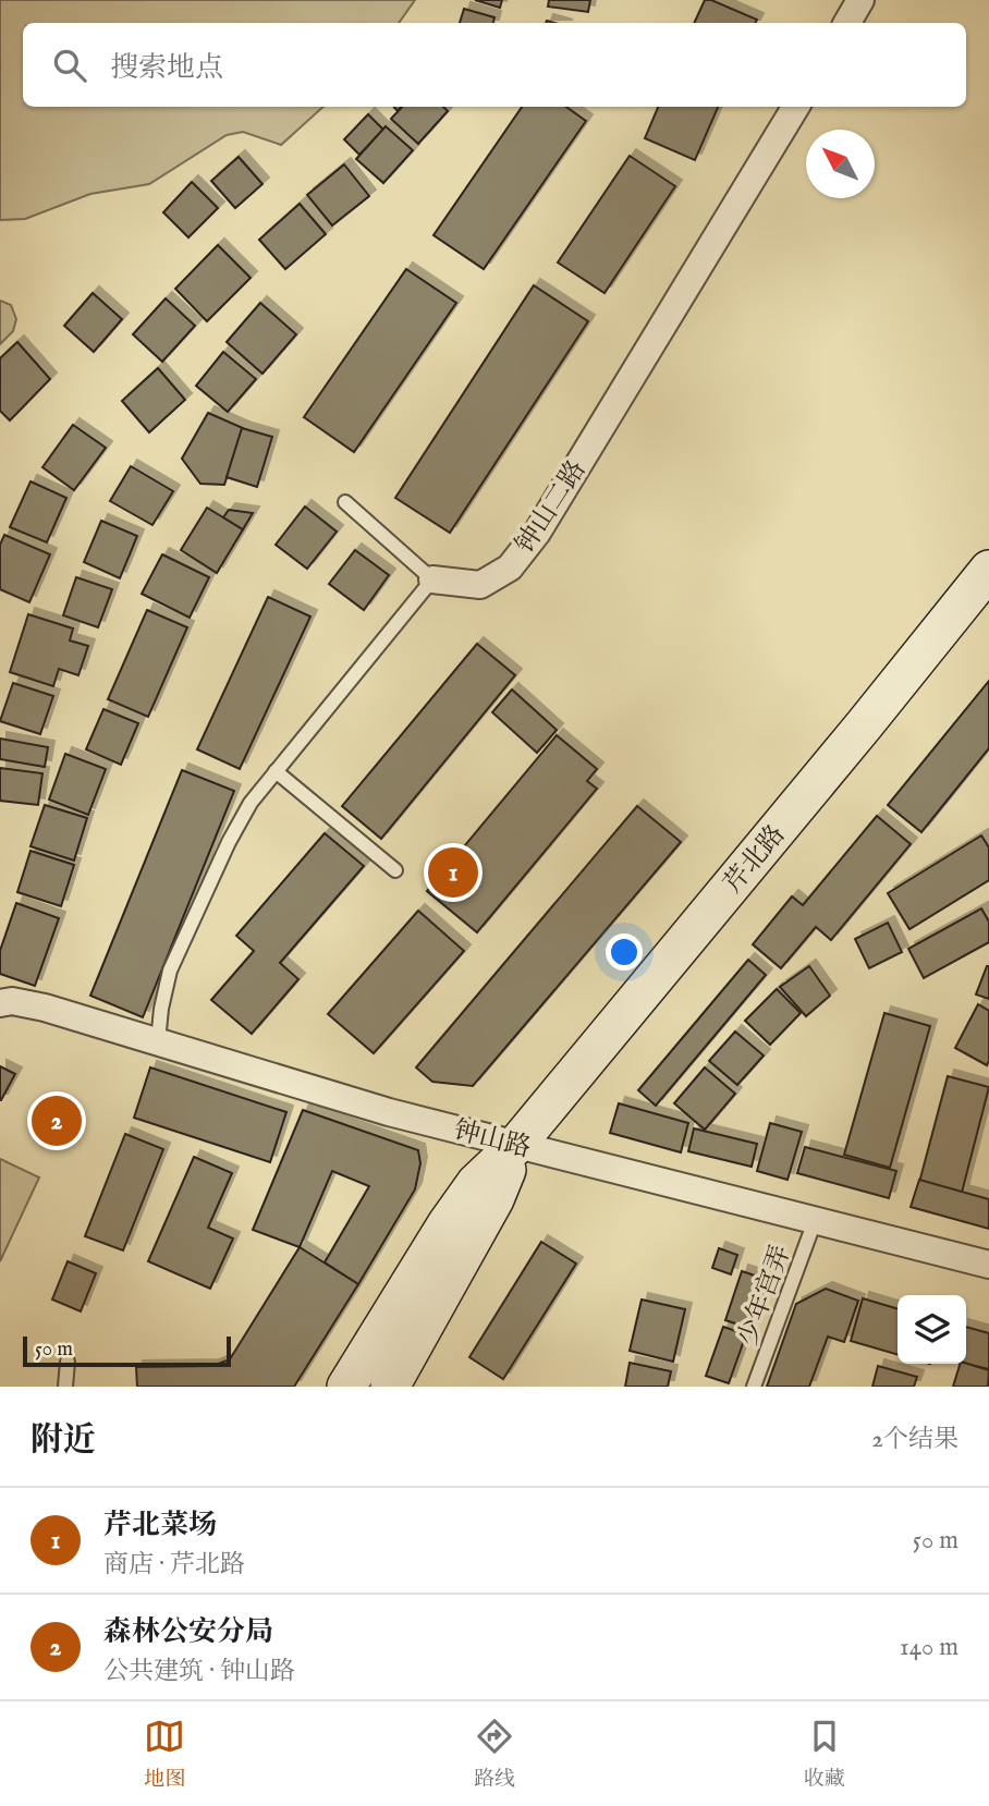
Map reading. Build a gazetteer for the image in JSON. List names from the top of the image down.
{
  "streets": {
    "main road": ["芹北路"],
    "street": ["钟山二路", "钟山路"],
    "lane": ["少年宫弄"]
  },
  "crossings": [
    ["芹北路", "钟山路"],
    ["钟山路", "少年宫弄"]
  ],
  "scale_bar": "50 m",
  "north": "top left",
  "page": {
    "search": "搜索地点",
    "pins": ["1", "2"],
    "scale": "50 m",
    "heading": ["附近", "2个结果"],
    "list": [
      {
        "mark": "1",
        "name": "芹北菜场",
        "note": "商店 · 芹北路",
        "value": "50 m"
      },
      {
        "mark": "2",
        "name": "森林公安分局",
        "note": "公共建筑 · 钟山路",
        "value": "140 m"
      }
    ],
    "nav": ["地图", "路线", "收藏"]
  }
}
